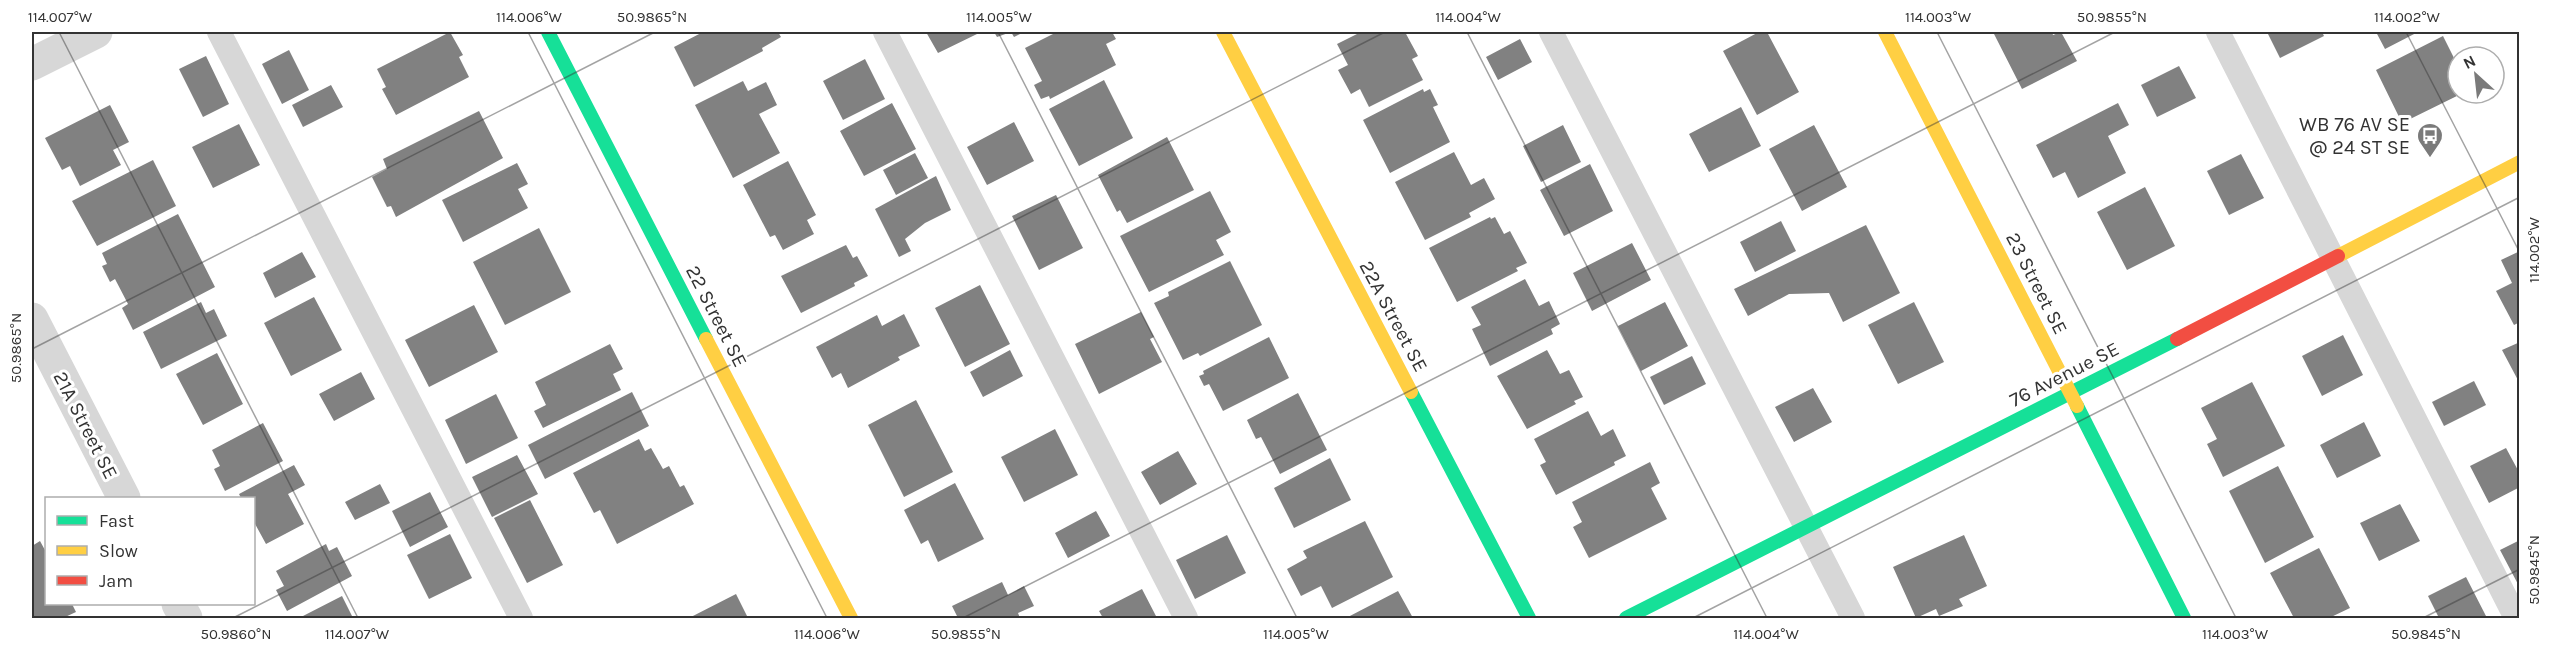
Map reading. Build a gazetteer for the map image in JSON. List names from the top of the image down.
{
  "streets": {
    "street": [
      "23 Street SE",
      "22 Street SE",
      "22A Street SE",
      "76 Avenue SE",
      "21A Street SE"
    ]
  },
  "crossings": [
    ["23 Street SE", "76 Avenue SE"]
  ],
  "places": {
    "bus stop": ["WB 76 AV SE @ 24 ST SE"]
  },
  "legend": ["Fast", "Slow", "Jam"],
  "north": "top left",
  "coordinates": [
    "114.007°W",
    "114.006°W",
    "50.9865°N",
    "114.005°W",
    "114.004°W",
    "114.003°W",
    "50.9855°N",
    "114.002°W",
    "50.9845°N",
    "50.9860°N"
  ]
}
